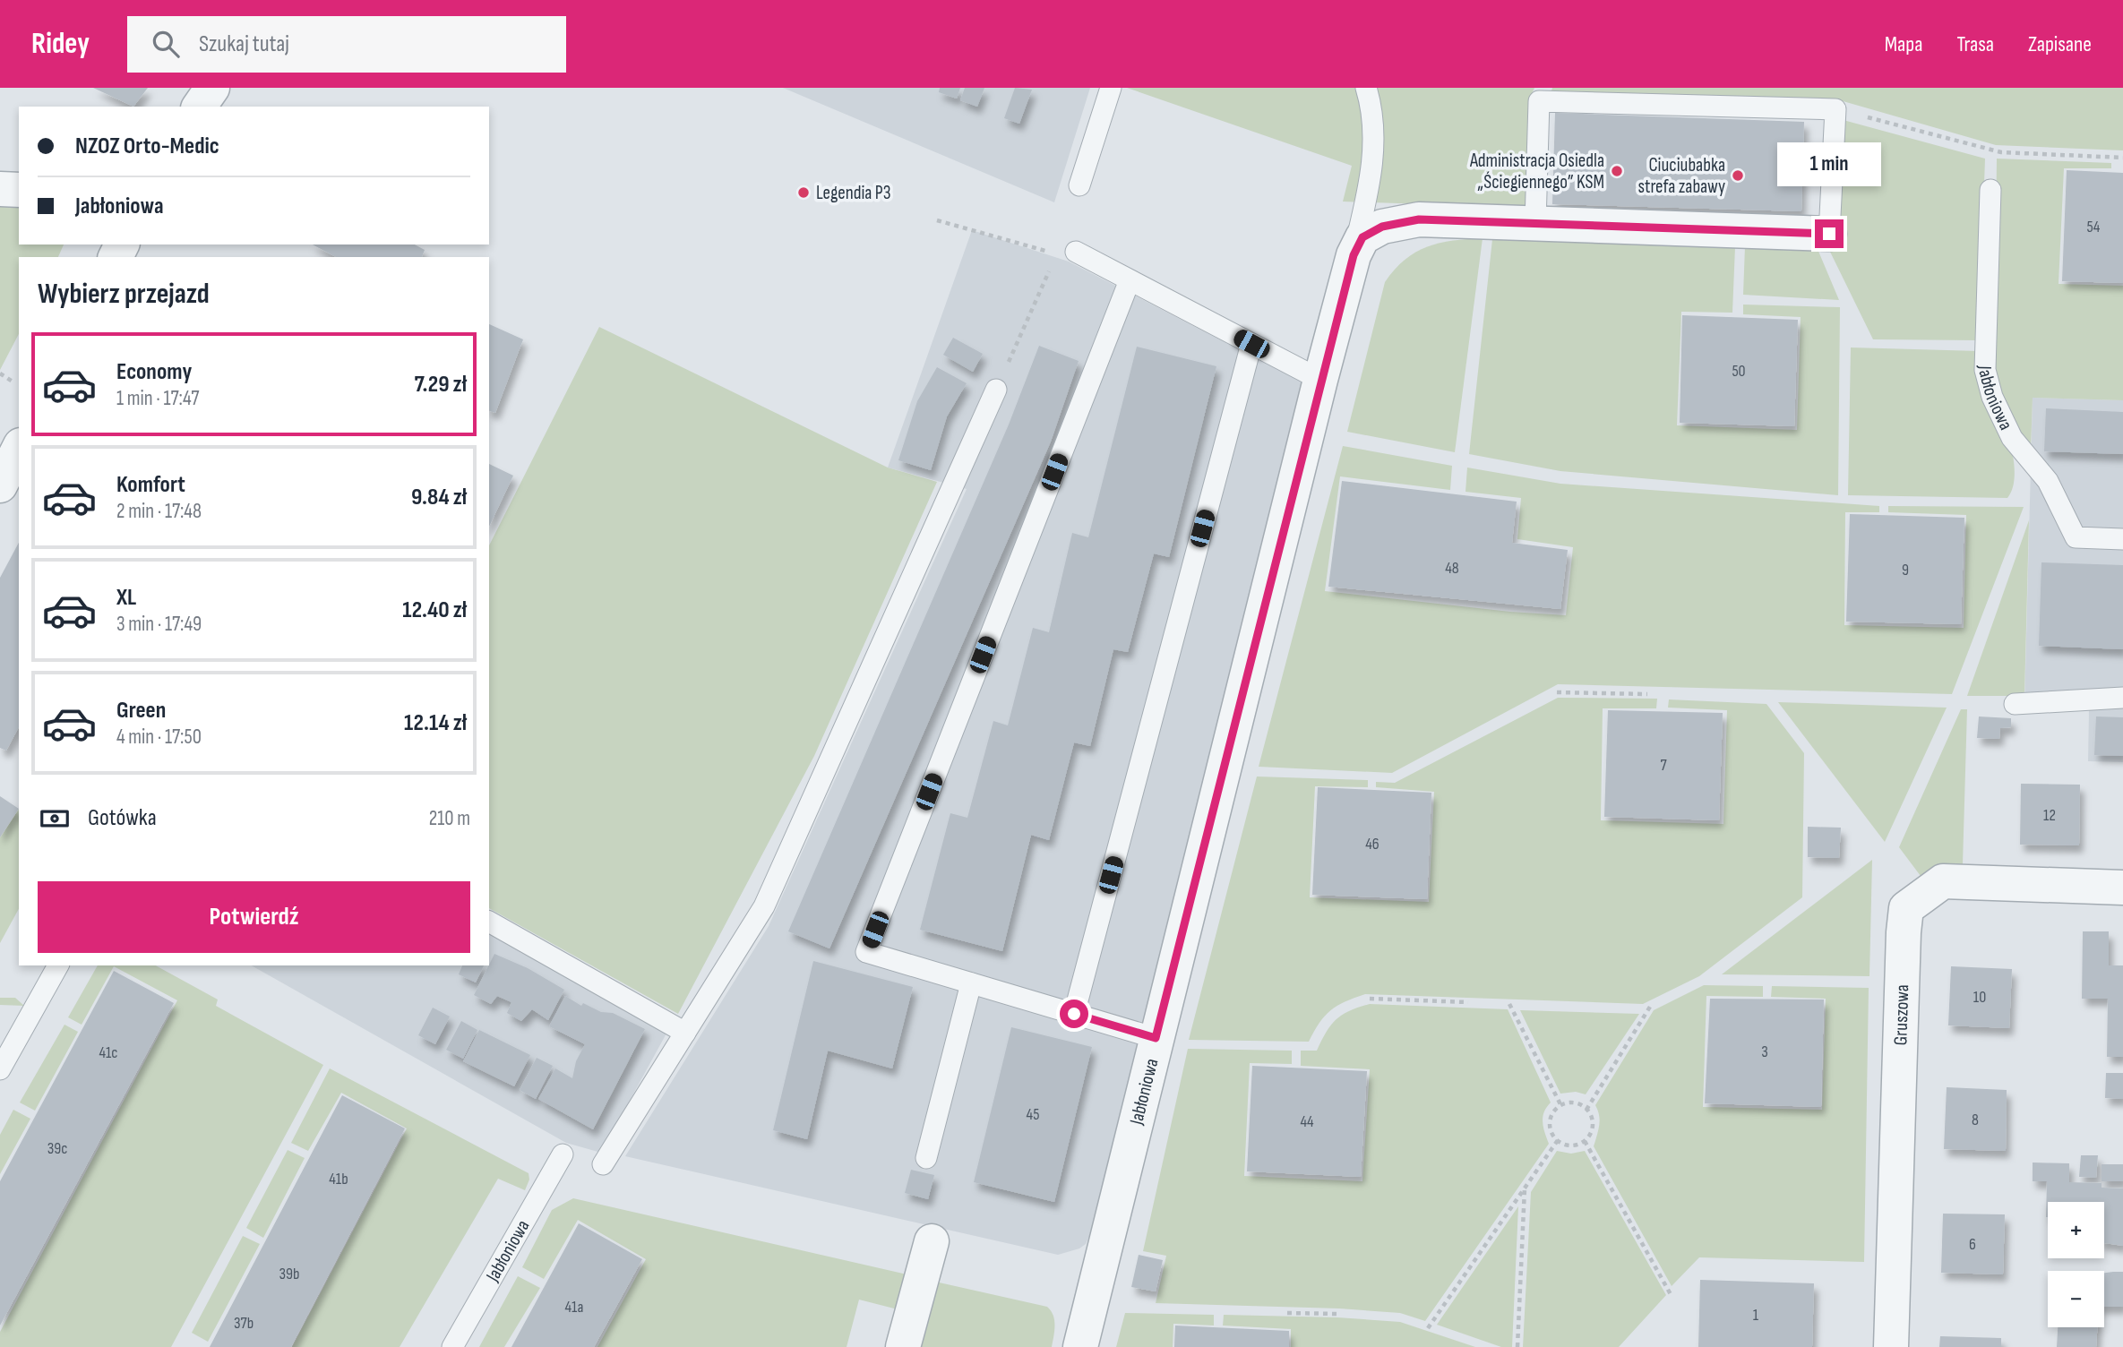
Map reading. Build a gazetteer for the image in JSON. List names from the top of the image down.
{
  "streets": {
    "street": ["Jabłoniowa", "Gruszowa"]
  },
  "places": ["Administracja Osiedla „Ściegiennego” KSM", "Ciuciubabka strefa zabawy", "Legendia P3"],
  "house_numbers": [
    "54",
    "50",
    "48",
    "9",
    "7",
    "12",
    "46",
    "10",
    "3",
    "41c",
    "45",
    "8",
    "44",
    "39c",
    "41b",
    "6",
    "39b",
    "41a",
    "1",
    "37b"
  ],
  "page": {
    "header": "Ridey",
    "search": "Szukaj tutaj",
    "nav": ["Mapa", "Trasa", "Zapisane"],
    "banner": ["NZOZ Orto-Medic", "Jabłoniowa"],
    "bubble": "1 min",
    "heading": "Wybierz przejazd",
    "list": [
      {
        "name": "Economy",
        "note": "1 min · 17:47",
        "value": "7.29 zł"
      },
      {
        "name": "Komfort",
        "note": "2 min · 17:48",
        "value": "9.84 zł"
      },
      {
        "name": "XL",
        "note": "3 min · 17:49",
        "value": "12.40 zł"
      },
      {
        "name": "Green",
        "note": "4 min · 17:50",
        "value": "12.14 zł"
      }
    ],
    "pay": ["Gotówka", "210 m"],
    "buttons": "Potwierdź",
    "map_buttons": ["+", "−"]
  }
}
